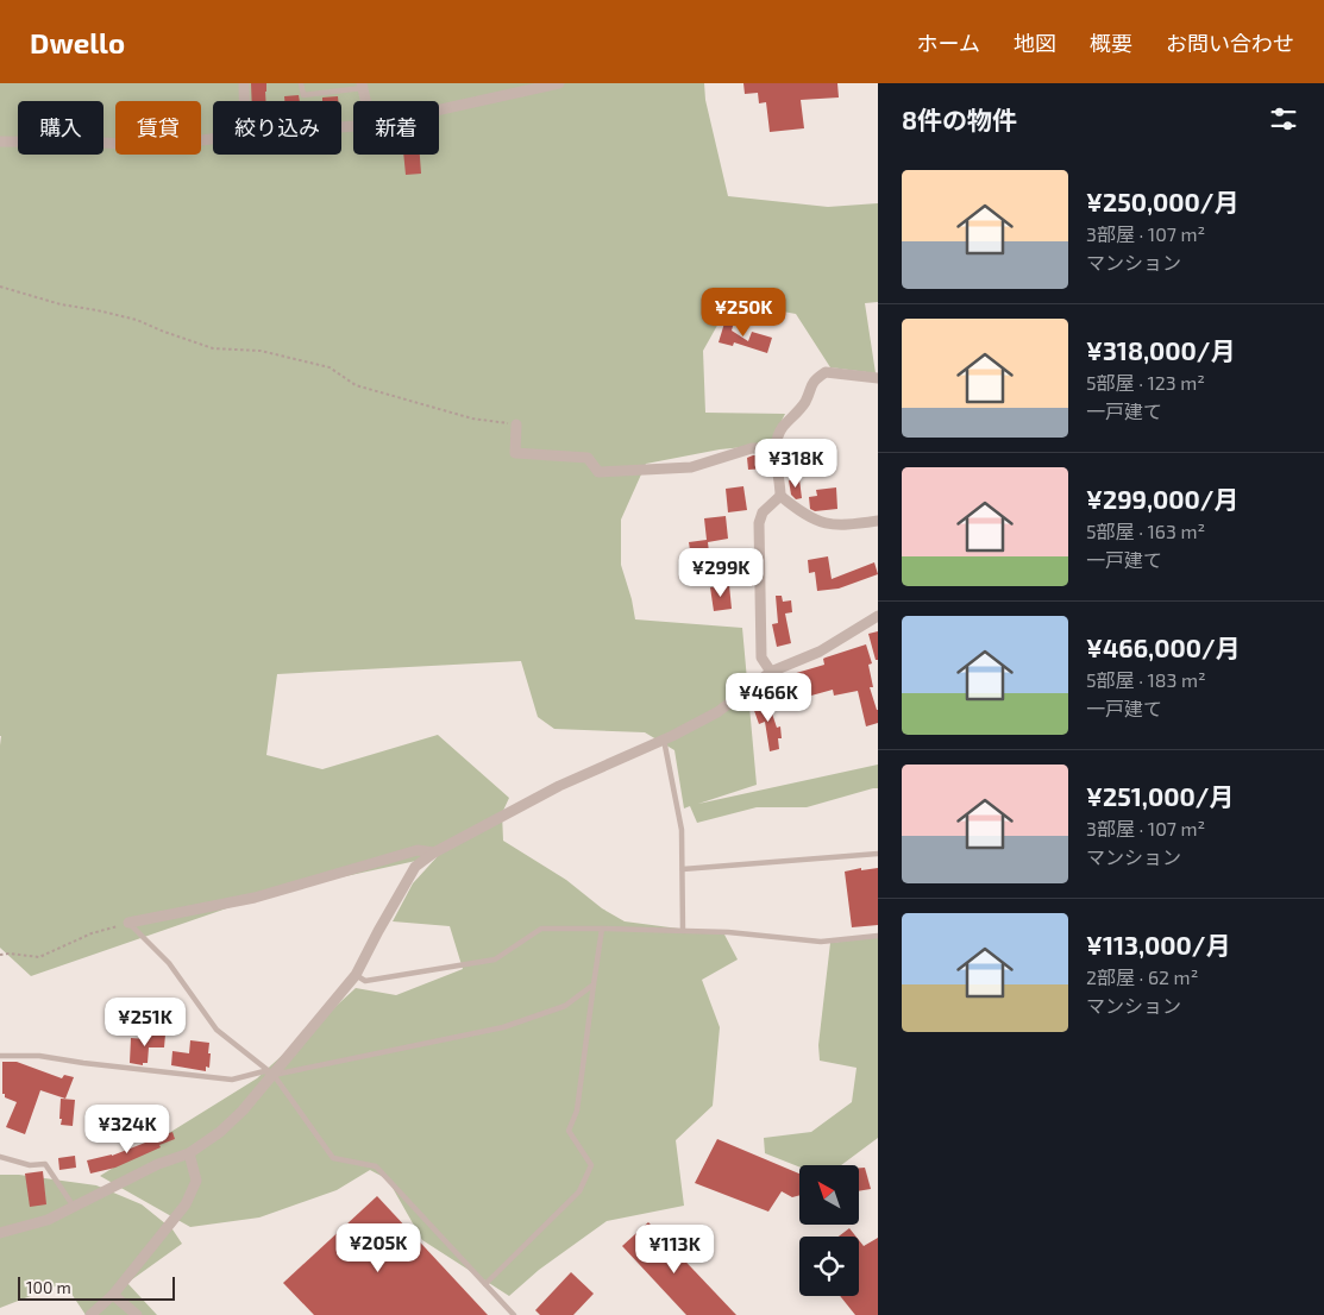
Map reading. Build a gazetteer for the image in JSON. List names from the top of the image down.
{
  "scale_bar": "100 m",
  "north": "top left",
  "page": {
    "header": "Dwello",
    "nav": [
      "ホーム",
      "地図",
      "概要",
      "お問い合わせ"
    ],
    "heading": "8件の物件",
    "chip": [
      "購入",
      "賃貸",
      "絞り込み",
      "新着"
    ],
    "list": [
      {
        "name": "¥250,000/月",
        "note": "3部屋 · 107 m² · マンション"
      },
      {
        "name": "¥318,000/月",
        "note": "5部屋 · 123 m² · 一戸建て"
      },
      {
        "name": "¥299,000/月",
        "note": "5部屋 · 163 m² · 一戸建て"
      },
      {
        "name": "¥466,000/月",
        "note": "5部屋 · 183 m² · 一戸建て"
      },
      {
        "name": "¥251,000/月",
        "note": "3部屋 · 107 m² · マンション"
      },
      {
        "name": "¥113,000/月",
        "note": "2部屋 · 62 m² · マンション"
      }
    ],
    "price": [
      "¥250K",
      "¥318K",
      "¥299K",
      "¥466K",
      "¥251K",
      "¥324K",
      "¥205K",
      "¥113K"
    ],
    "scale": "100 m"
  }
}
